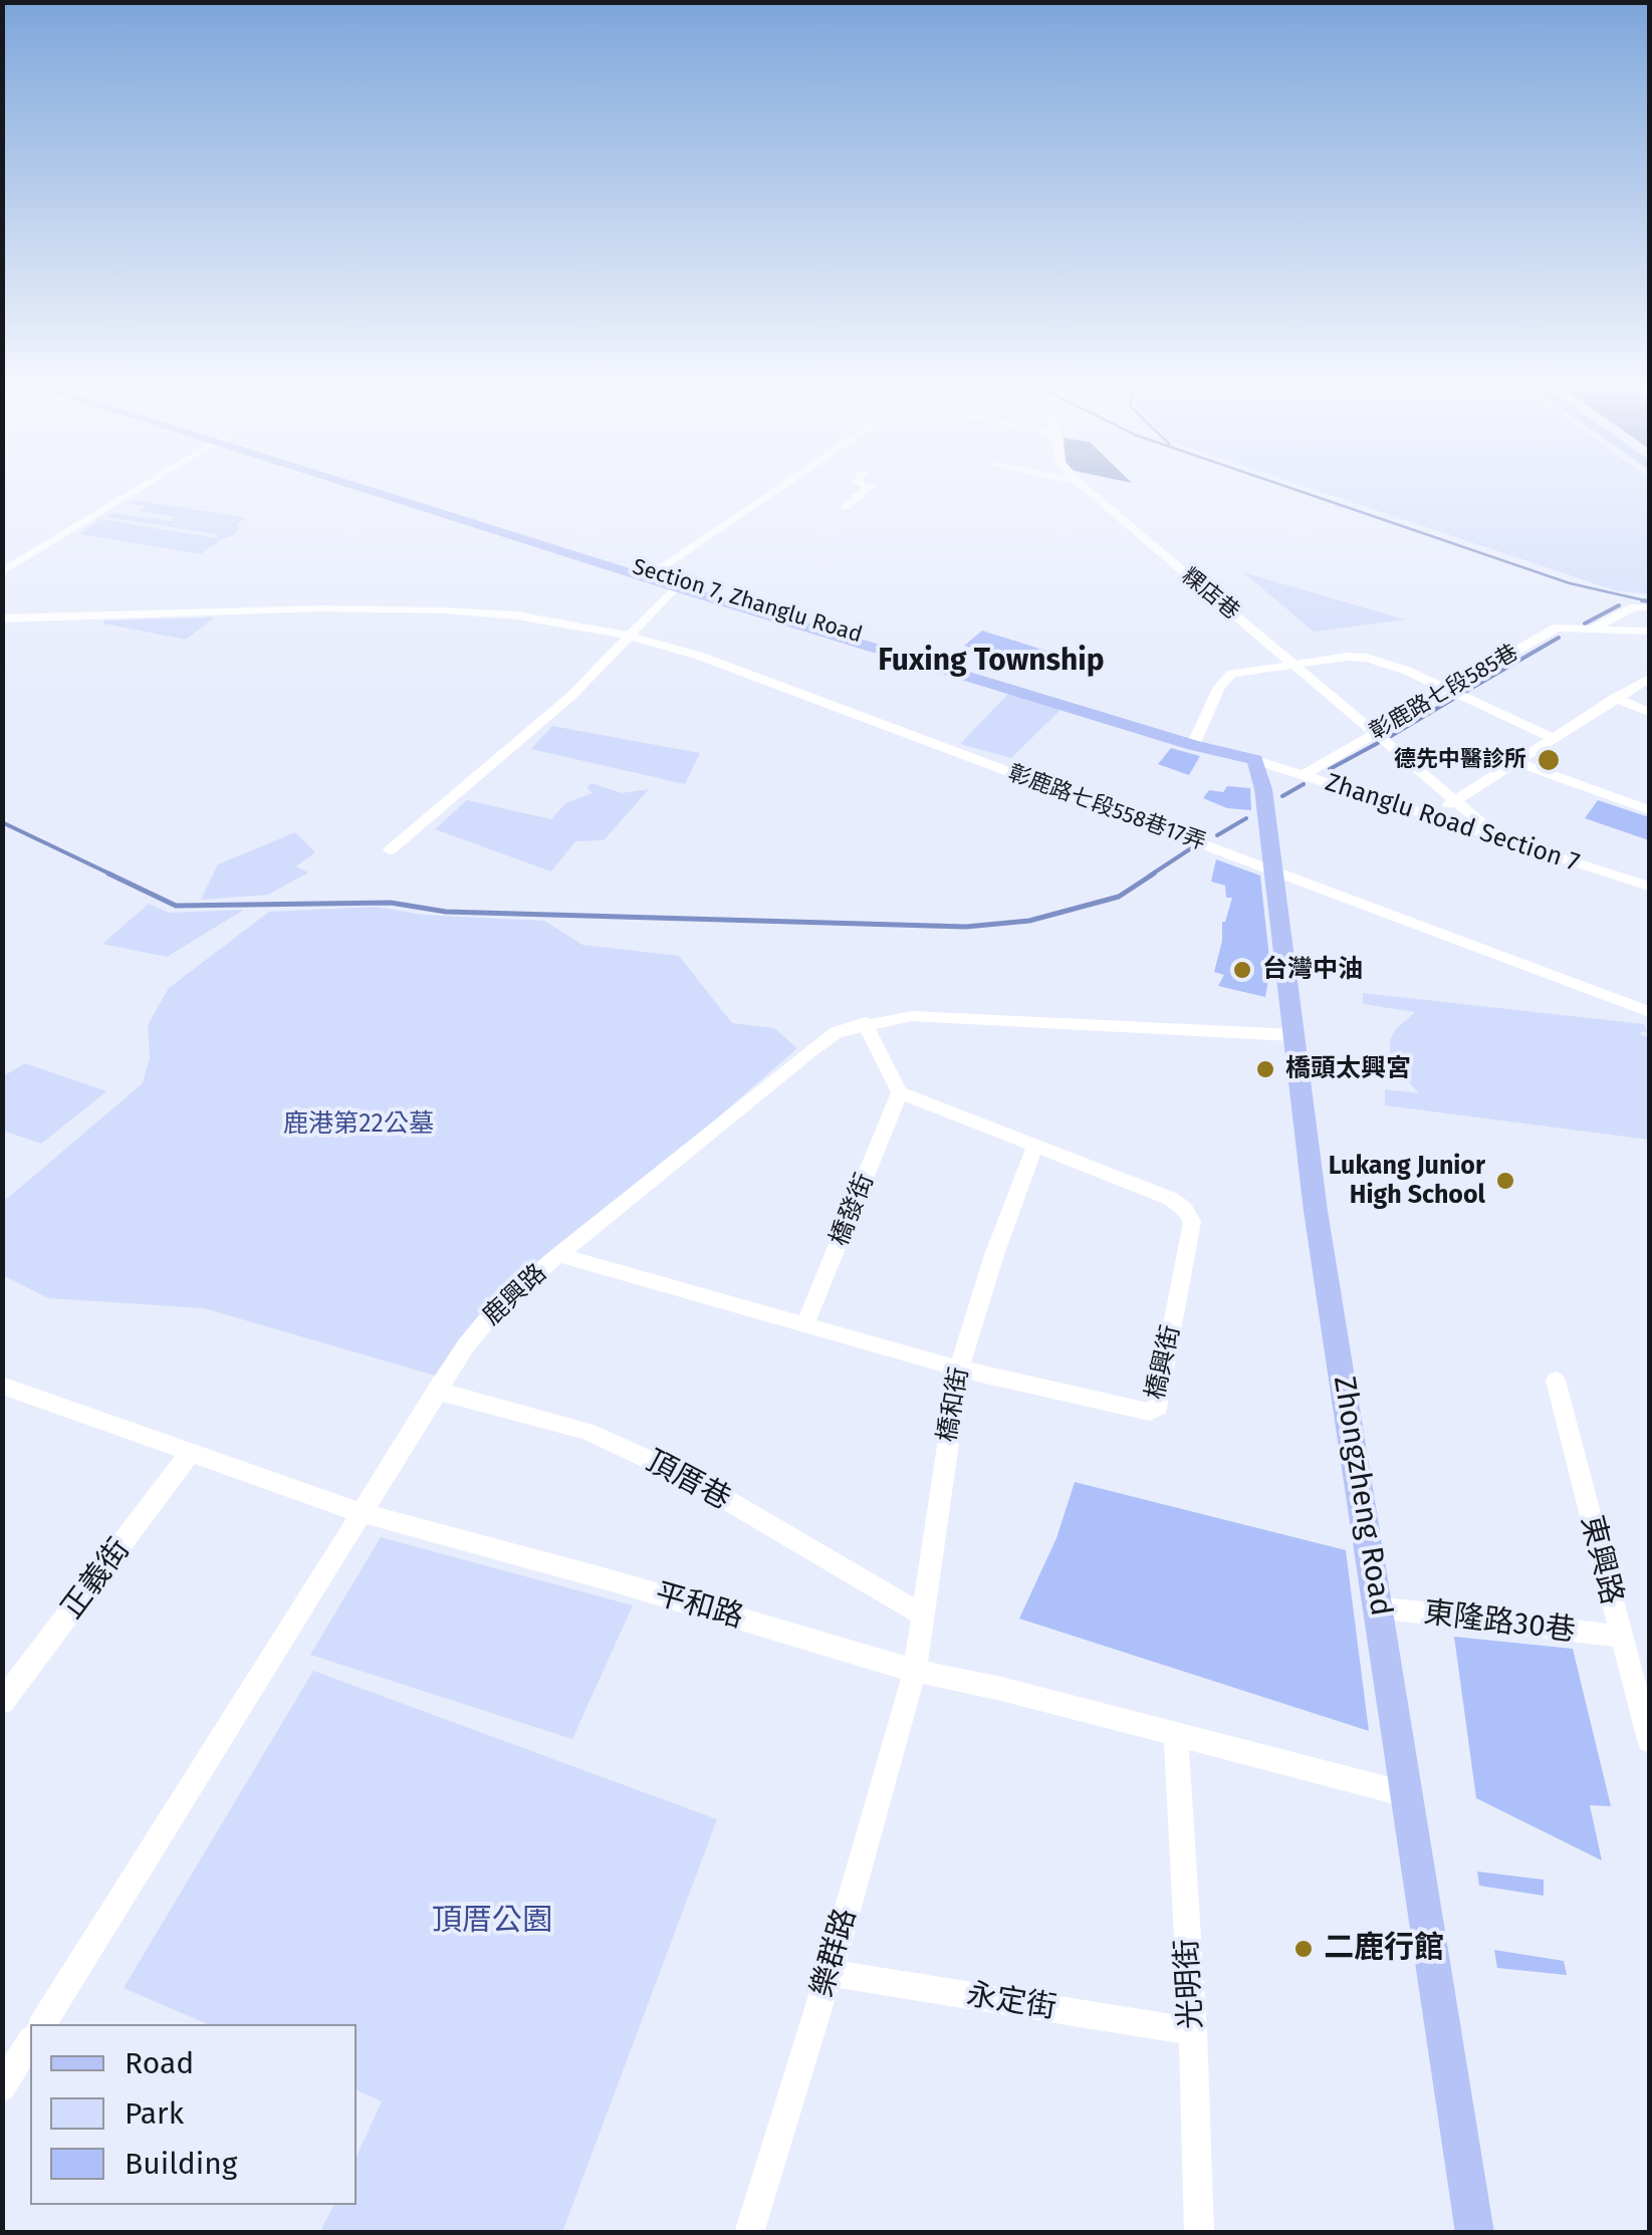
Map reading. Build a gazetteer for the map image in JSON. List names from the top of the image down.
{
  "streets": {
    "main road": ["Section 7, Zhanglu Road", "Zhongzheng Road"],
    "street": [
      "粿店巷",
      "彰鹿路七段585巷",
      "彰鹿路七段558巷17弄",
      "Zhanglu Road Section 7",
      "橋發街",
      "鹿興路",
      "橋興街",
      "橋和街",
      "頂厝巷",
      "東興路",
      "正義街",
      "平和路",
      "東隆路30巷",
      "樂群路",
      "光明街",
      "永定街"
    ]
  },
  "crossings": [
    ["粿店巷", "彰鹿路七段585巷"],
    ["粿店巷", "Zhanglu Road Section 7"],
    ["Section 7, Zhanglu Road", "Zhanglu Road Section 7"],
    ["Section 7, Zhanglu Road", "Zhongzheng Road"],
    ["彰鹿路七段585巷", "Zhanglu Road Section 7"],
    ["彰鹿路七段558巷17弄", "Zhongzheng Road"],
    ["Zhanglu Road Section 7", "Zhongzheng Road"],
    ["橋發街", "橋興街"],
    ["鹿興路", "橋興街"],
    ["鹿興路", "頂厝巷"],
    ["鹿興路", "Zhongzheng Road"],
    ["鹿興路", "平和路"],
    ["橋興街", "橋和街"],
    ["橋和街", "頂厝巷"],
    ["橋和街", "平和路"],
    ["橋和街", "樂群路"],
    ["Zhongzheng Road", "平和路"],
    ["Zhongzheng Road", "東隆路30巷"],
    ["東興路", "東隆路30巷"],
    ["正義街", "平和路"],
    ["平和路", "樂群路"],
    ["平和路", "光明街"],
    ["樂群路", "永定街"],
    ["光明街", "永定街"]
  ],
  "districts": ["Fuxing Township"],
  "parks": ["鹿港第22公墓", "頂厝公園"],
  "places": [
    "德先中醫診所",
    "台灣中油",
    "橋頭太興宮",
    "Lukang Junior High School",
    "二鹿行館"
  ],
  "legend": ["Road", "Park", "Building"]
}
